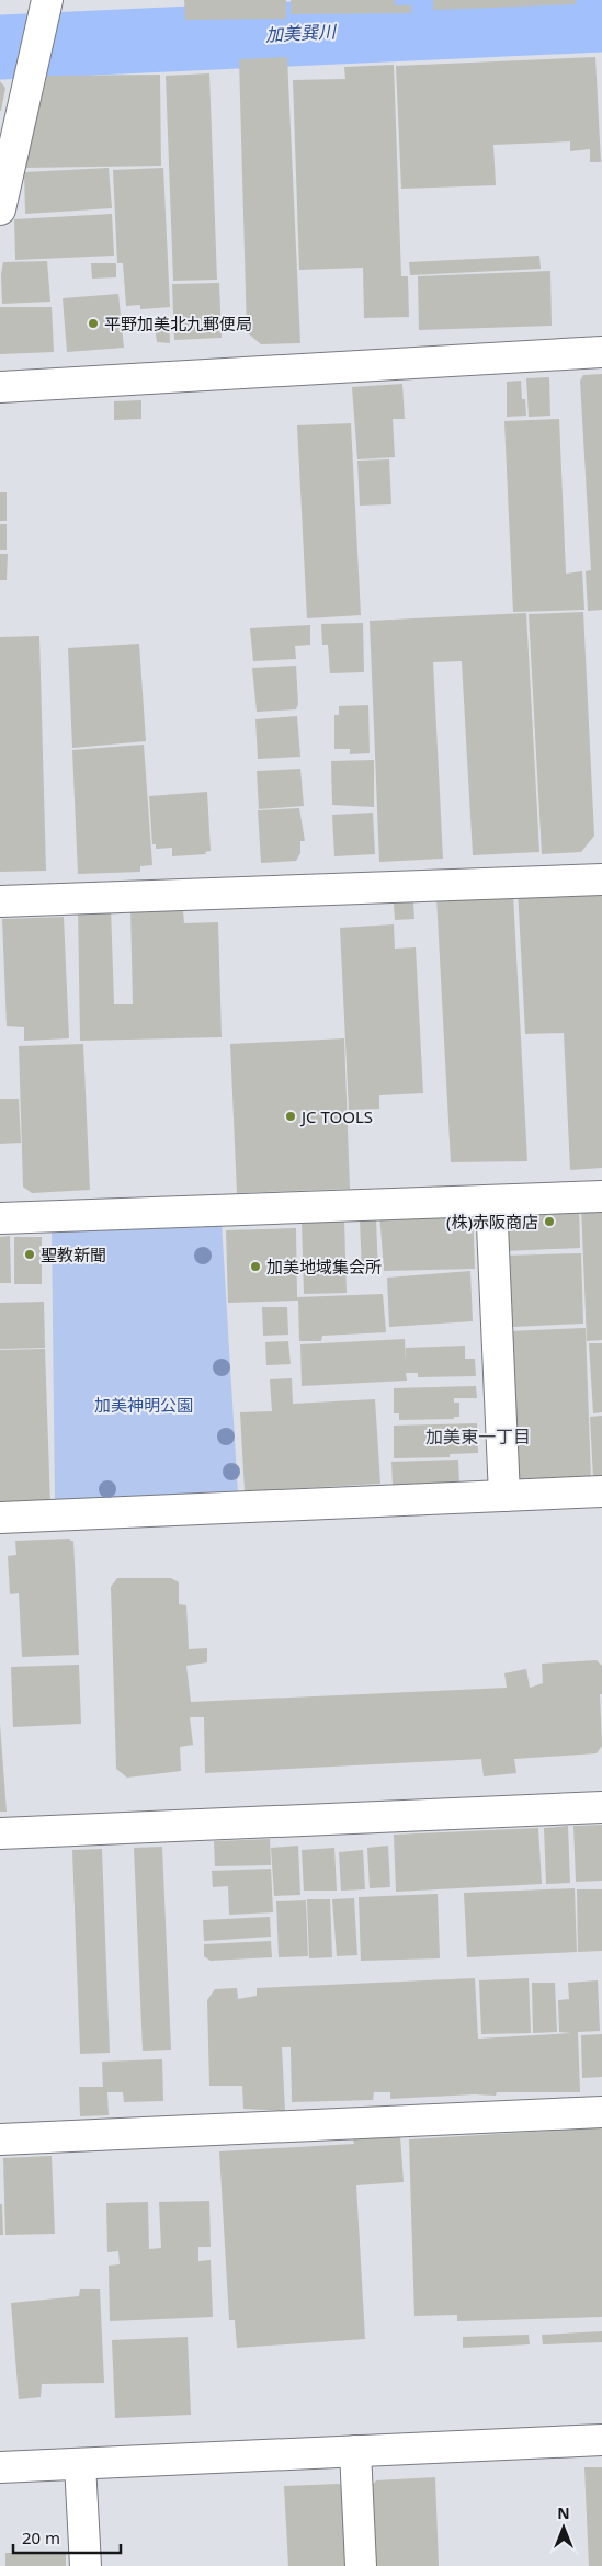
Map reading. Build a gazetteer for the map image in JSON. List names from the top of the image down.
{
  "districts": ["加美東一丁目"],
  "water": ["加美巽川"],
  "parks": ["加美神明公園"],
  "places": [
    "平野加美北九郵便局",
    "JC TOOLS",
    "(株)赤阪商店",
    "聖教新聞",
    "加美地域集会所"
  ],
  "scale_bar": "20 m",
  "north": "top"
}
